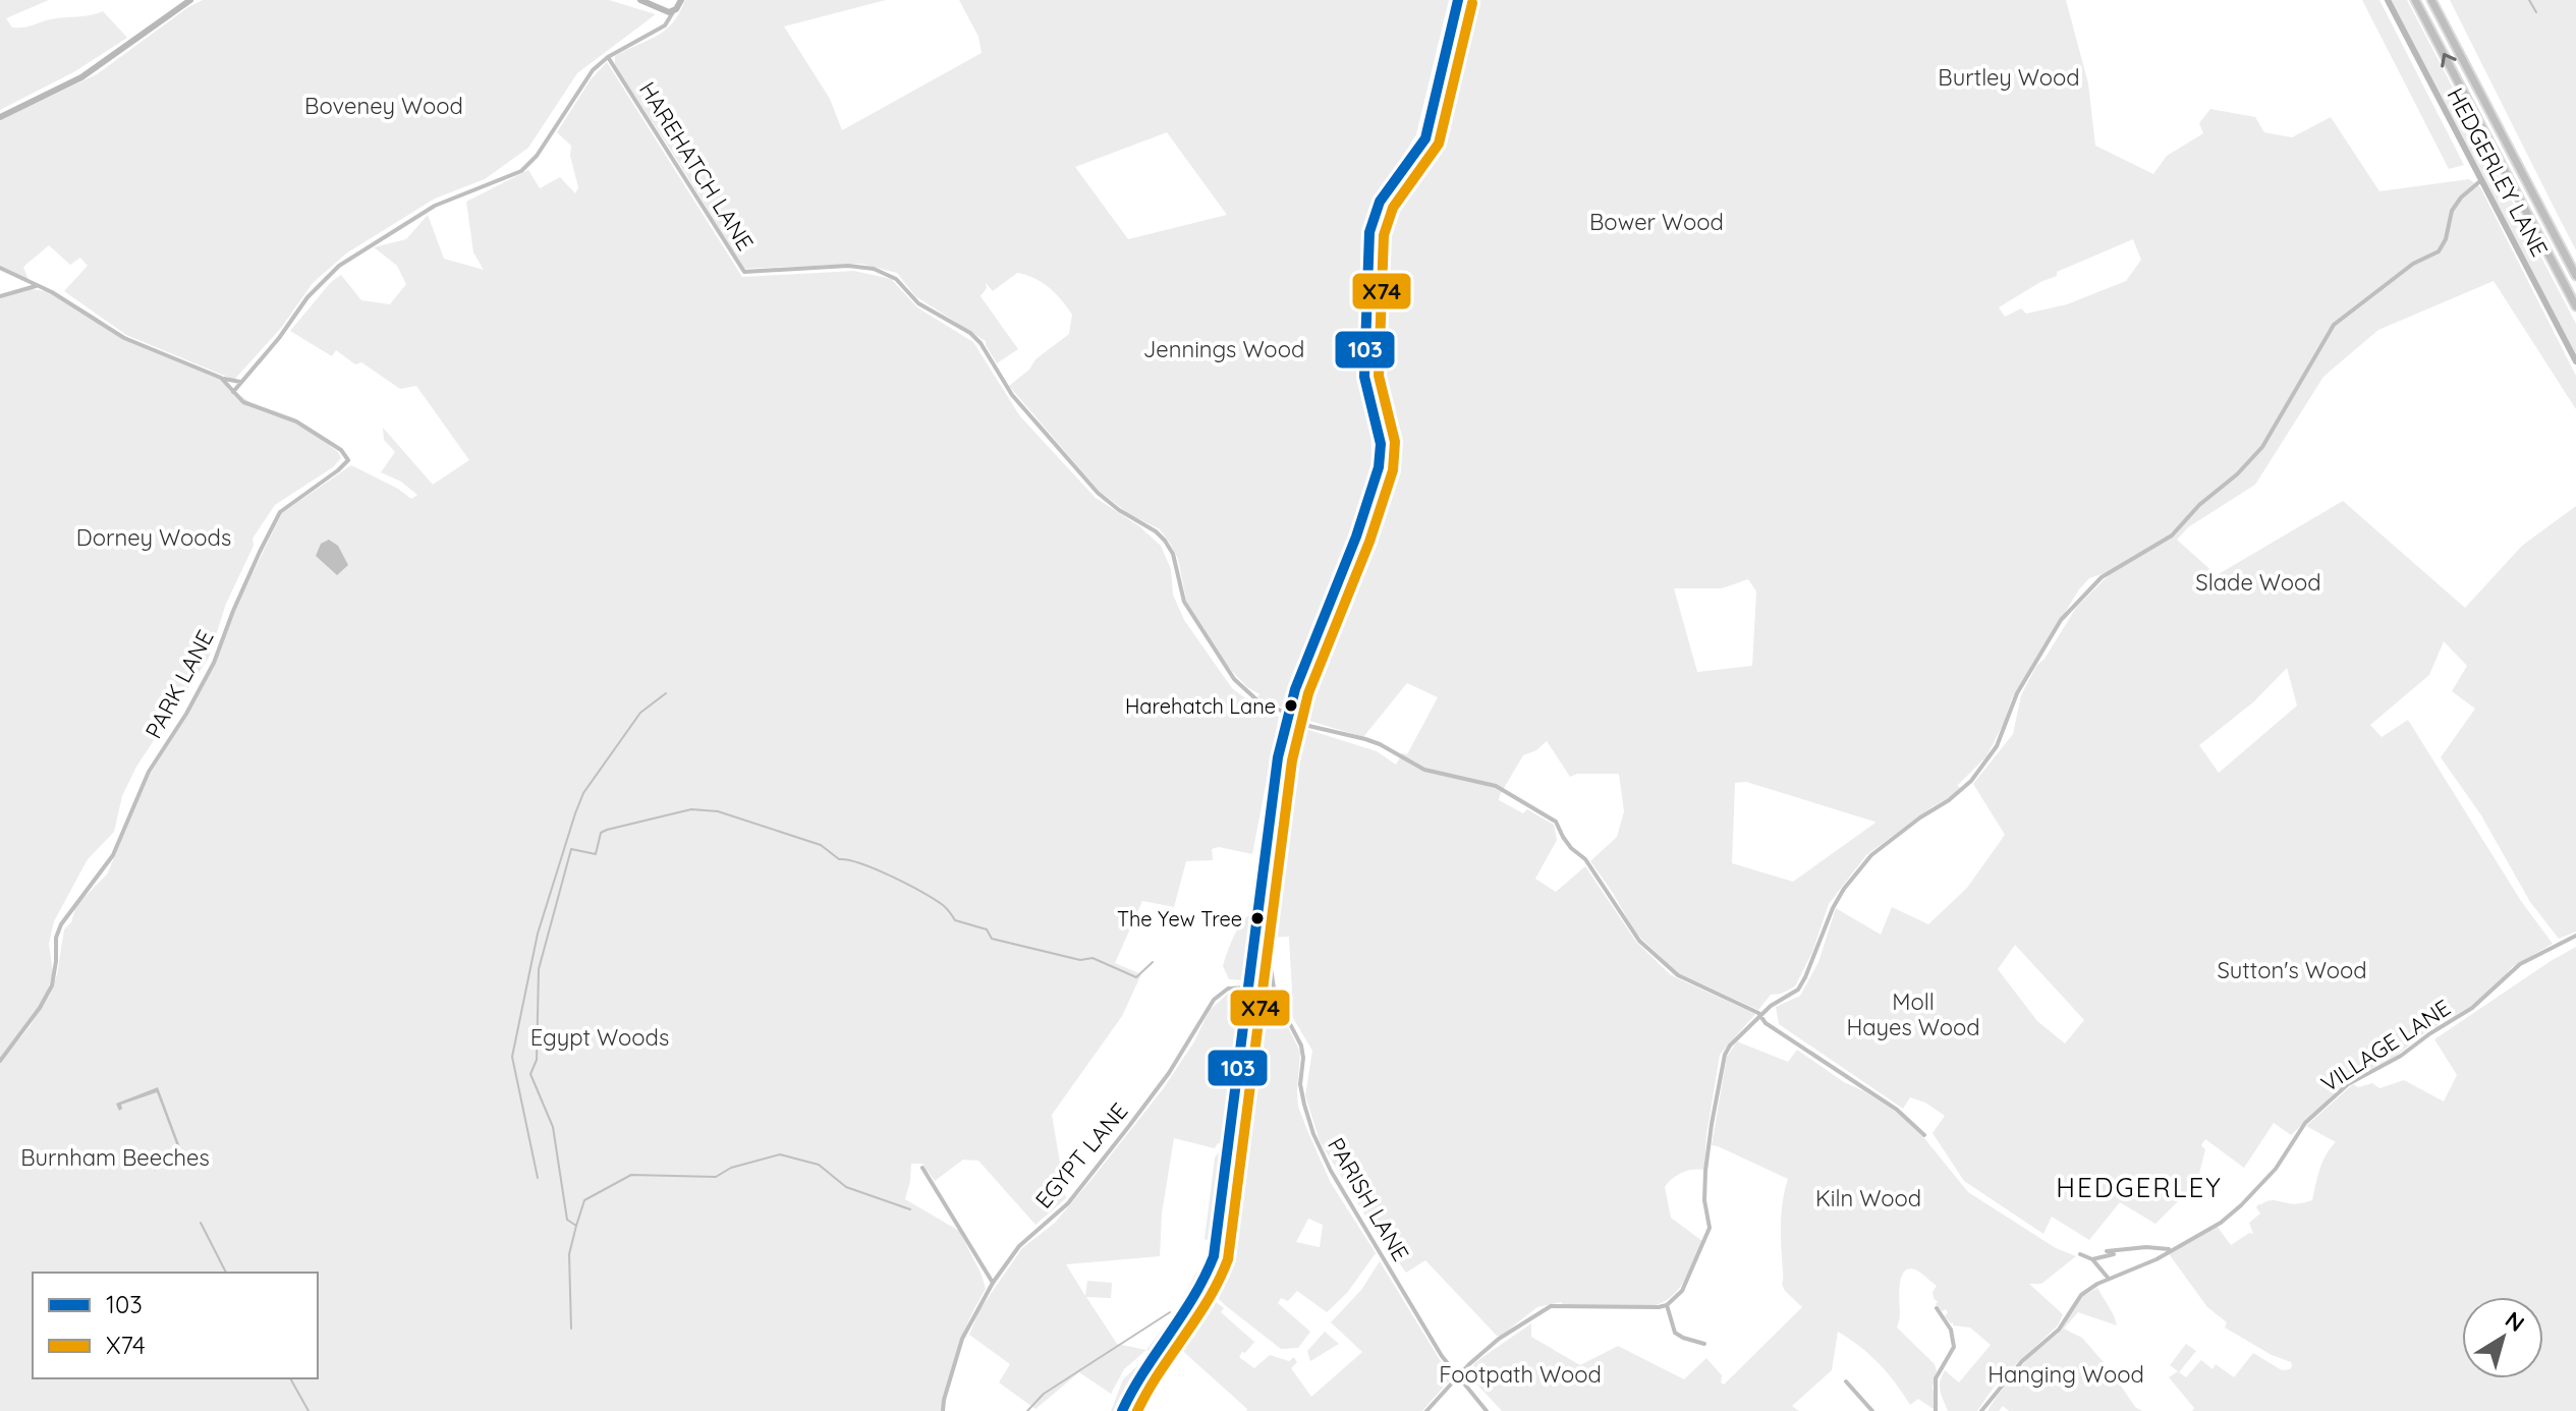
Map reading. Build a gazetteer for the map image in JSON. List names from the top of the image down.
{
  "streets": {
    "street": [
      "HAREHATCH LANE",
      "HEDGERLEY LANE",
      "PARK LANE",
      "VILLAGE LANE",
      "EGYPT LANE",
      "PARISH LANE"
    ]
  },
  "districts": ["HEDGERLEY"],
  "parks": [
    "Burtley Wood",
    "Boveney Wood",
    "Bower Wood",
    "Jennings Wood",
    "Dorney Woods",
    "Slade Wood",
    "Sutton's Wood",
    "Moll Hayes Wood",
    "Egypt Woods",
    "Burnham Beeches",
    "Kiln Wood",
    "Footpath Wood",
    "Hanging Wood"
  ],
  "places": ["Harehatch Lane", "The Yew Tree"],
  "lines": ["transit line 103", "transit line X74"],
  "legend": ["103", "X74"],
  "north": "top right"
}
